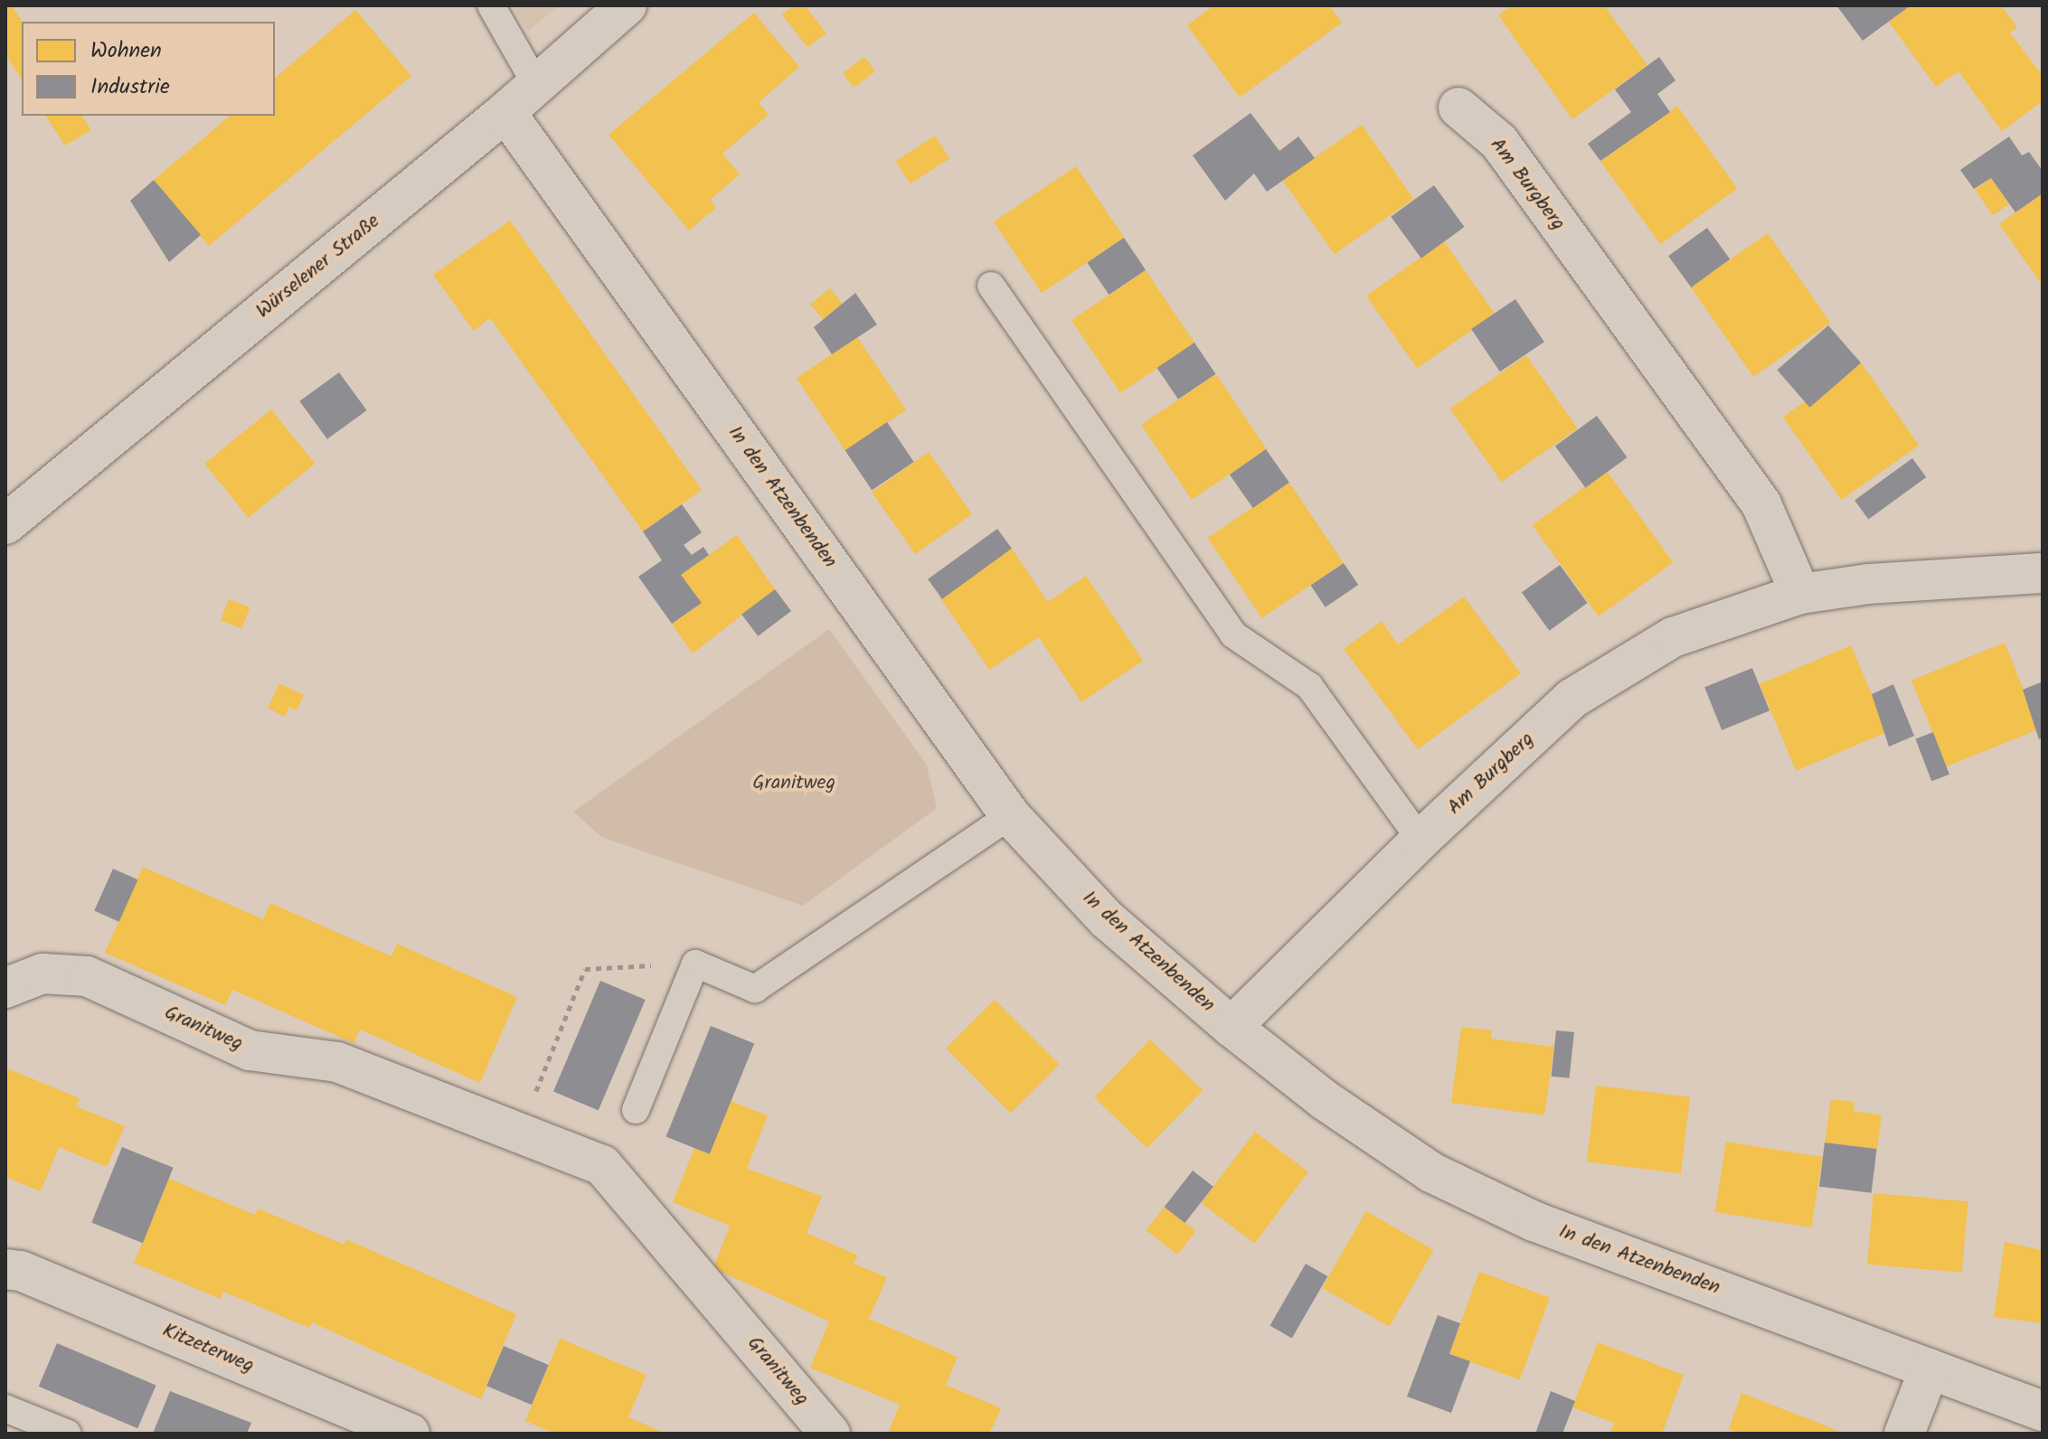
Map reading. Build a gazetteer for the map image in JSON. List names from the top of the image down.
{
  "streets": {
    "street": [
      "Am Burgberg",
      "Würselener Straße",
      "In den Atzenbenden",
      "Granitweg",
      "Kitzeterweg"
    ]
  },
  "crossings": [
    ["Am Burgberg", "In den Atzenbenden"],
    ["Würselener Straße", "In den Atzenbenden"]
  ],
  "parks": ["Granitweg"],
  "legend": ["Wohnen", "Industrie"]
}
